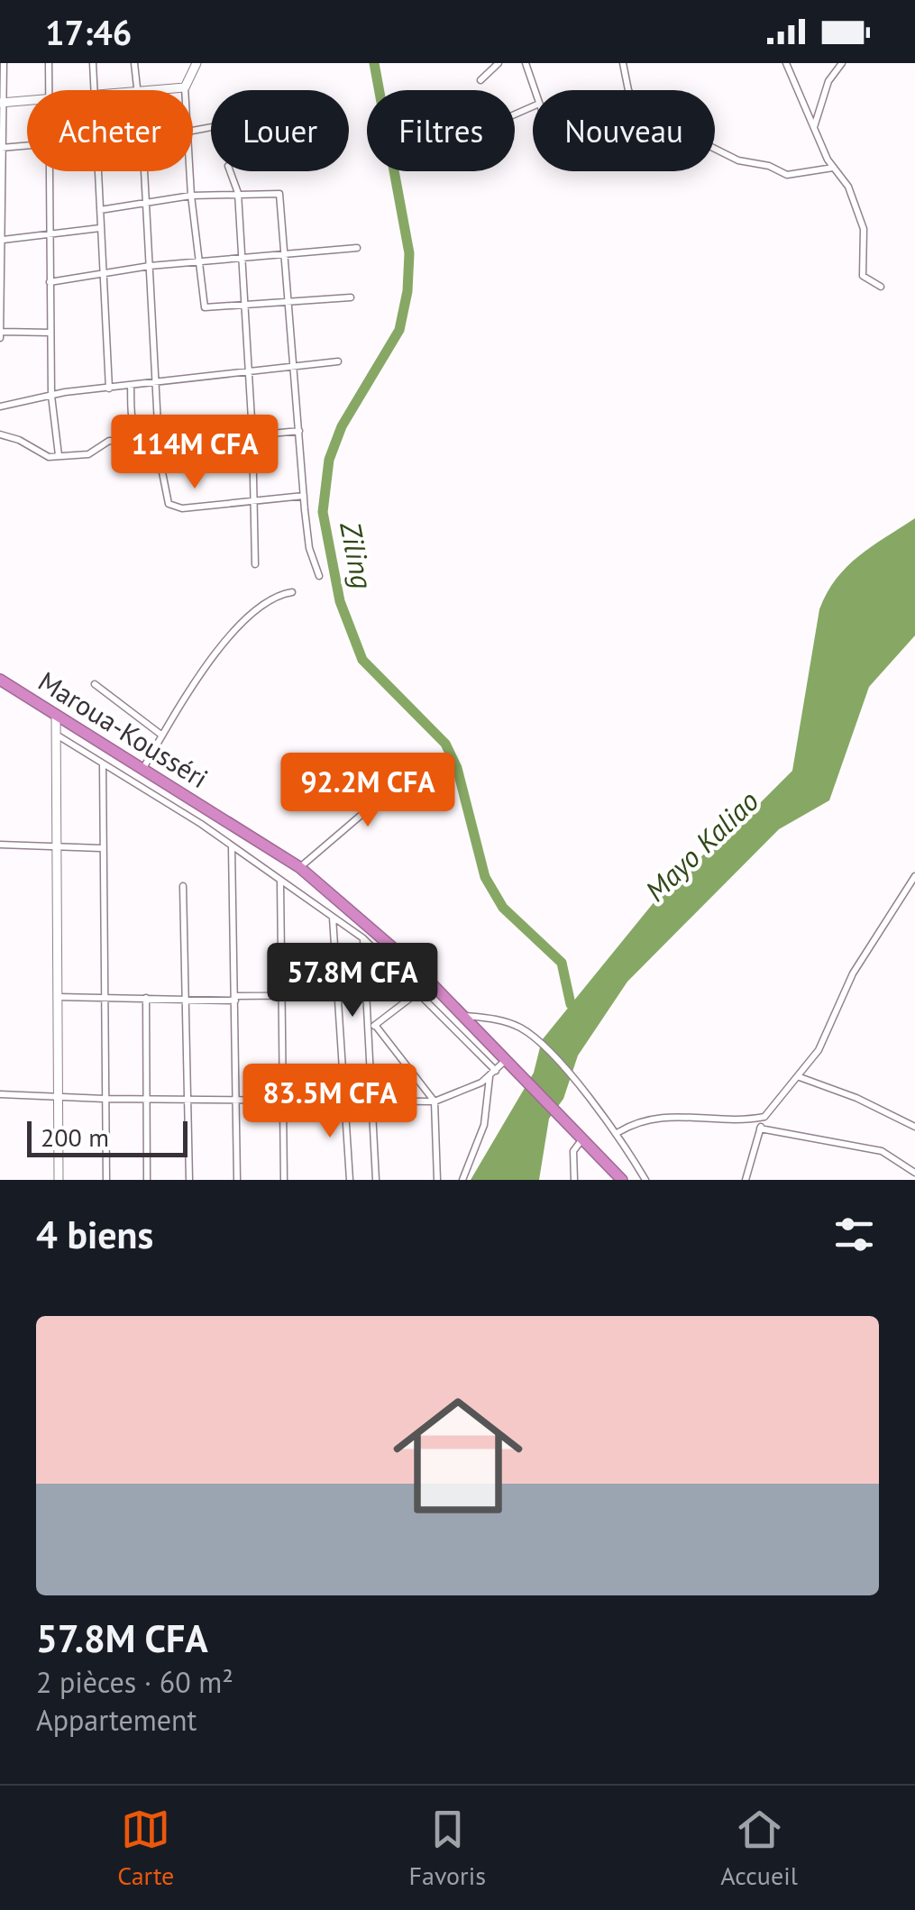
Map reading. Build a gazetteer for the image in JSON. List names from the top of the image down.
{
  "streets": {
    "highway": ["Maroua-Kousséri"]
  },
  "water": ["Ziling", "Mayo Kaliao"],
  "scale_bar": "200 m",
  "page": {
    "status": "17:46",
    "chip": [
      "Acheter",
      "Louer",
      "Filtres",
      "Nouveau"
    ],
    "price": [
      "114M CFA",
      "92.2M CFA",
      "57.8M CFA",
      "83.5M CFA"
    ],
    "scale": "200 m",
    "heading": "4 biens",
    "list": [
      {
        "name": "57.8M CFA",
        "note": "2 pièces · 60 m² · Appartement"
      }
    ],
    "tabs": ["Carte", "Favoris", "Accueil"]
  }
}
